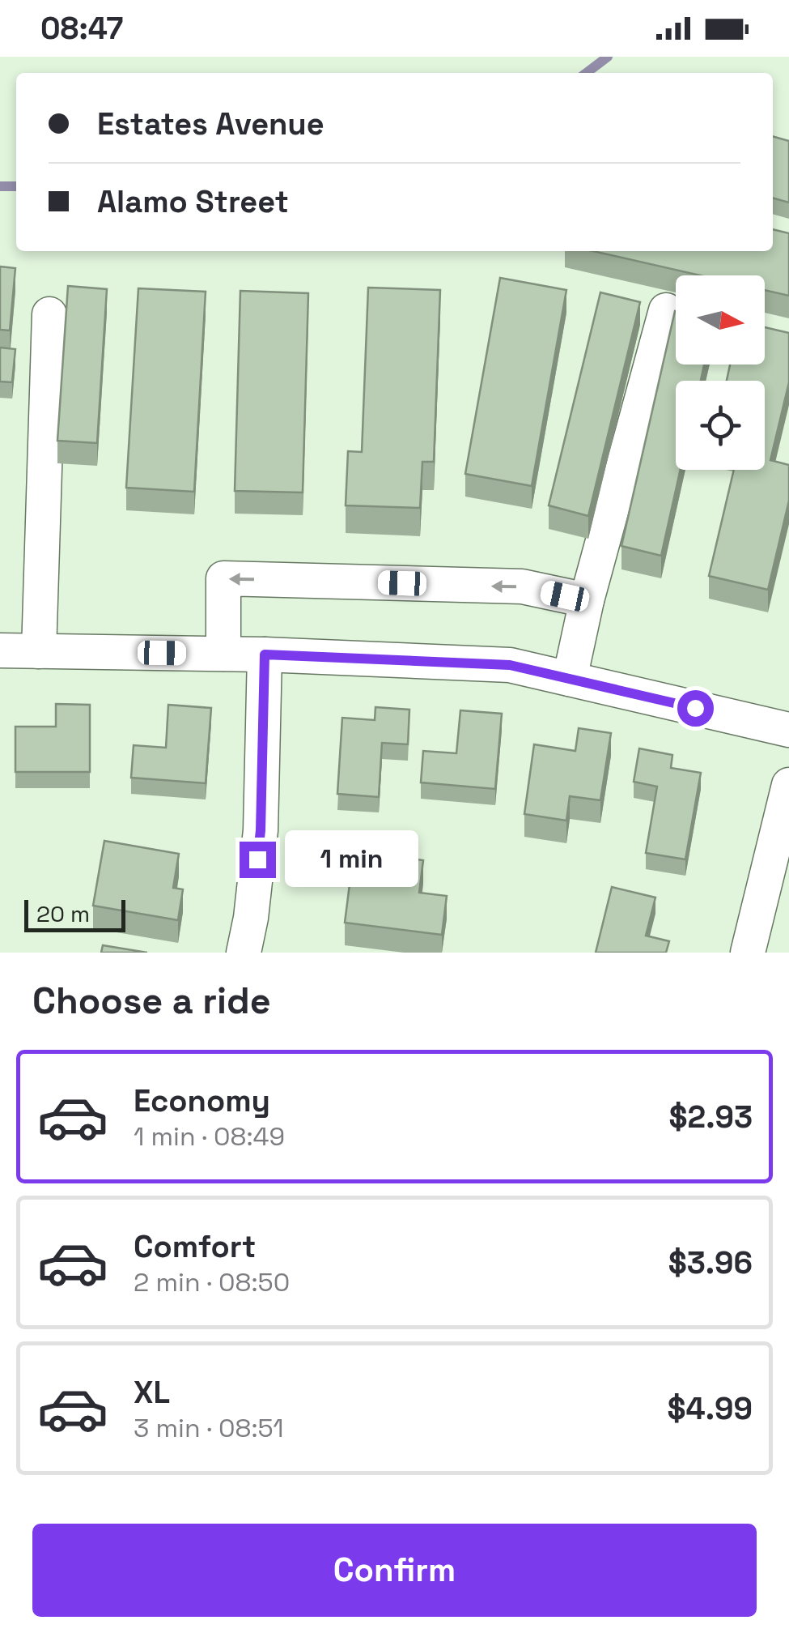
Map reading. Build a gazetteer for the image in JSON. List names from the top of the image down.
{
  "scale_bar": "20 m",
  "north": "right",
  "page": {
    "status": "08:47",
    "banner": ["Estates Avenue", "Alamo Street"],
    "bubble": "1 min",
    "scale": "20 m",
    "heading": "Choose a ride",
    "list": [
      {
        "name": "Economy",
        "note": "1 min · 08:49",
        "value": "$2.93"
      },
      {
        "name": "Comfort",
        "note": "2 min · 08:50",
        "value": "$3.96"
      },
      {
        "name": "XL",
        "note": "3 min · 08:51",
        "value": "$4.99"
      }
    ],
    "buttons": "Confirm"
  }
}
